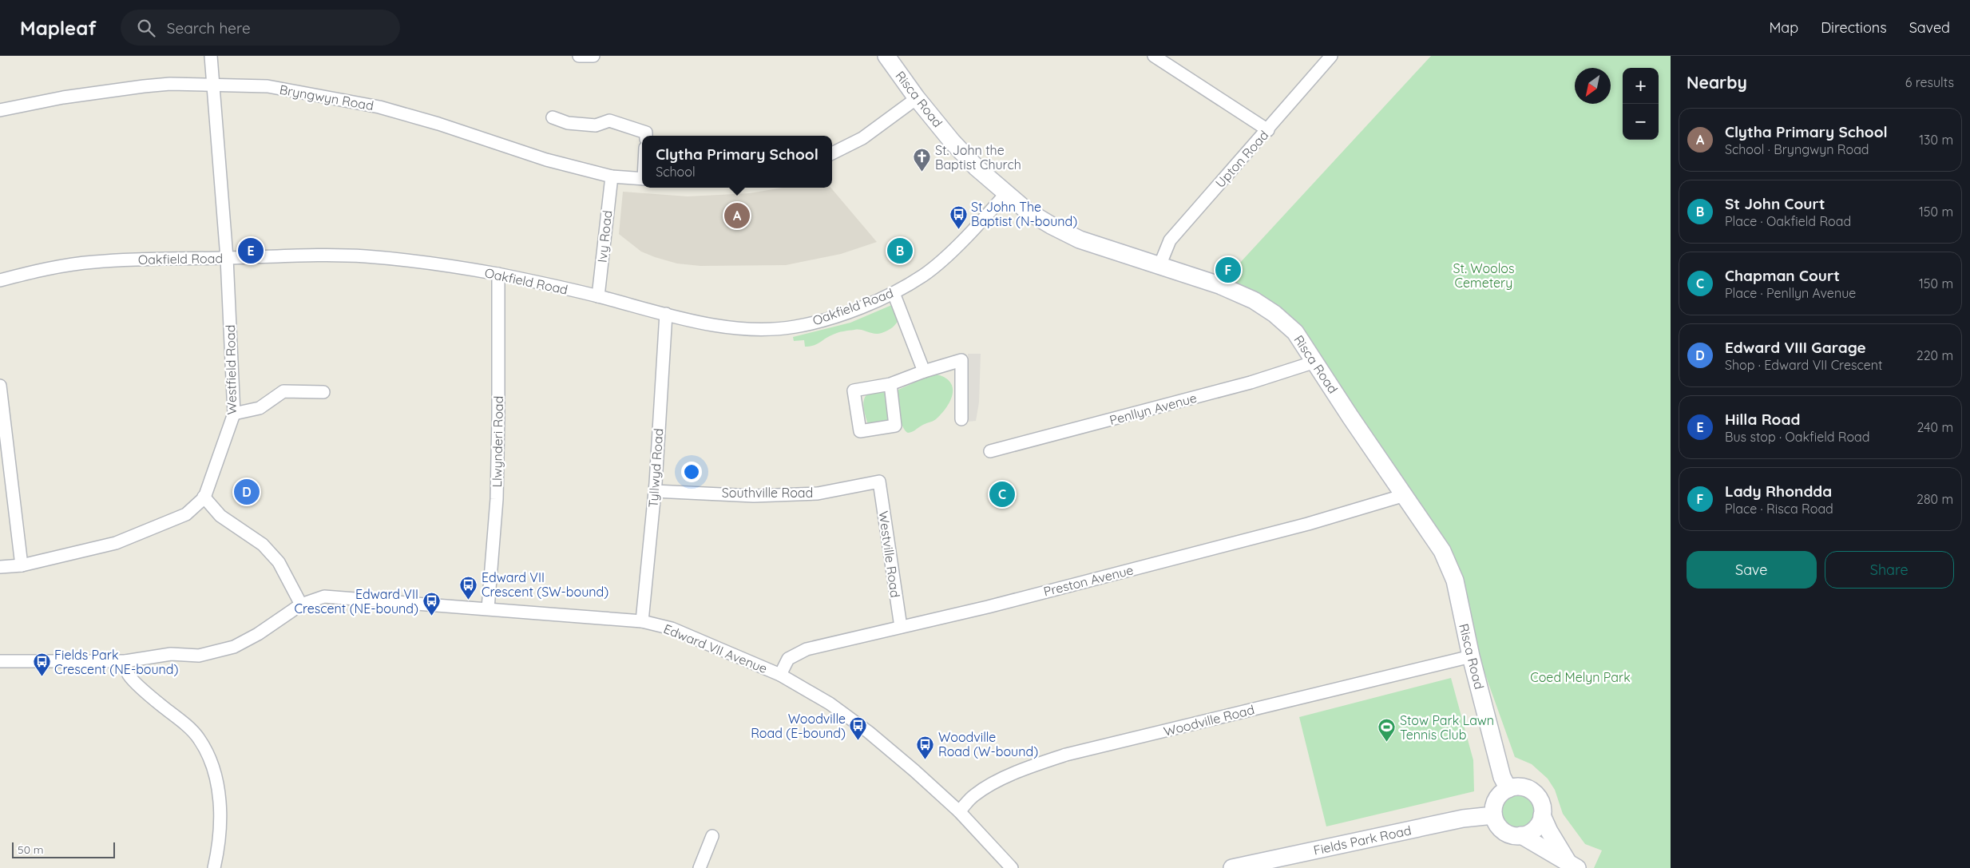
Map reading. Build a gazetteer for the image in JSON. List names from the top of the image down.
{
  "streets": {
    "main road": ["Risca Road", "Fields Park Road"],
    "street": [
      "Bryngwyn Road",
      "Upton Road",
      "Ivy Road",
      "Oakfield Road",
      "Westfield Road",
      "Penllyn Avenue",
      "Llwynderi Road",
      "Tyllwyd Road",
      "Southville Road",
      "Westville Road",
      "Preston Avenue",
      "Edward VII Avenue",
      "Woodville Road"
    ]
  },
  "crossings": [
    ["Bryngwyn Road", "Ivy Road"],
    ["Bryngwyn Road", "Westfield Road"],
    ["Risca Road", "Upton Road"],
    ["Risca Road", "Oakfield Road"],
    ["Risca Road", "Penllyn Avenue"],
    ["Risca Road", "Preston Avenue"],
    ["Risca Road", "Woodville Road"],
    ["Risca Road", "Fields Park Road"],
    ["Ivy Road", "Oakfield Road"],
    ["Oakfield Road", "Westfield Road"],
    ["Oakfield Road", "Llwynderi Road"],
    ["Oakfield Road", "Tyllwyd Road"],
    ["Llwynderi Road", "Edward VII Avenue"],
    ["Tyllwyd Road", "Southville Road"],
    ["Tyllwyd Road", "Edward VII Avenue"],
    ["Southville Road", "Westville Road"],
    ["Westville Road", "Preston Avenue"],
    ["Preston Avenue", "Edward VII Avenue"],
    ["Edward VII Avenue", "Woodville Road"]
  ],
  "parks": ["St. Woolos Cemetery", "Coed Melyn Park"],
  "places": {
    "church": ["St. John the Baptist Church"],
    "bus stop": [
      "St John The Baptist (N-bound)",
      "Edward VII Crescent (SW-bound)",
      "Edward VII Crescent (NE-bound)",
      "Fields Park Crescent (NE-bound)",
      "Woodville Road (E-bound)",
      "Woodville Road (W-bound)"
    ],
    "sports": ["Stow Park Lawn Tennis Club"]
  },
  "scale_bar": "50 m",
  "north": "bottom left",
  "page": {
    "header": "Mapleaf",
    "search": "Search here",
    "nav": ["Map", "Directions", "Saved"],
    "heading": ["Nearby", "6 results"],
    "map_buttons": ["+", "−"],
    "list": [
      {
        "mark": "A",
        "name": "Clytha Primary School",
        "note": "School · Bryngwyn Road",
        "value": "130 m"
      },
      {
        "mark": "B",
        "name": "St John Court",
        "note": "Place · Oakfield Road",
        "value": "150 m"
      },
      {
        "mark": "C",
        "name": "Chapman Court",
        "note": "Place · Penllyn Avenue",
        "value": "150 m"
      },
      {
        "mark": "D",
        "name": "Edward VIII Garage",
        "note": "Shop · Edward VII Crescent",
        "value": "220 m"
      },
      {
        "mark": "E",
        "name": "Hilla Road",
        "note": "Bus stop · Oakfield Road",
        "value": "240 m"
      },
      {
        "mark": "F",
        "name": "Lady Rhondda",
        "note": "Place · Risca Road",
        "value": "280 m"
      }
    ],
    "popup": ["Clytha Primary School", "School"],
    "pins": [
      "A",
      "B",
      "E",
      "F",
      "D",
      "C"
    ],
    "buttons": ["Save", "Share"],
    "scale": "50 m"
  }
}
